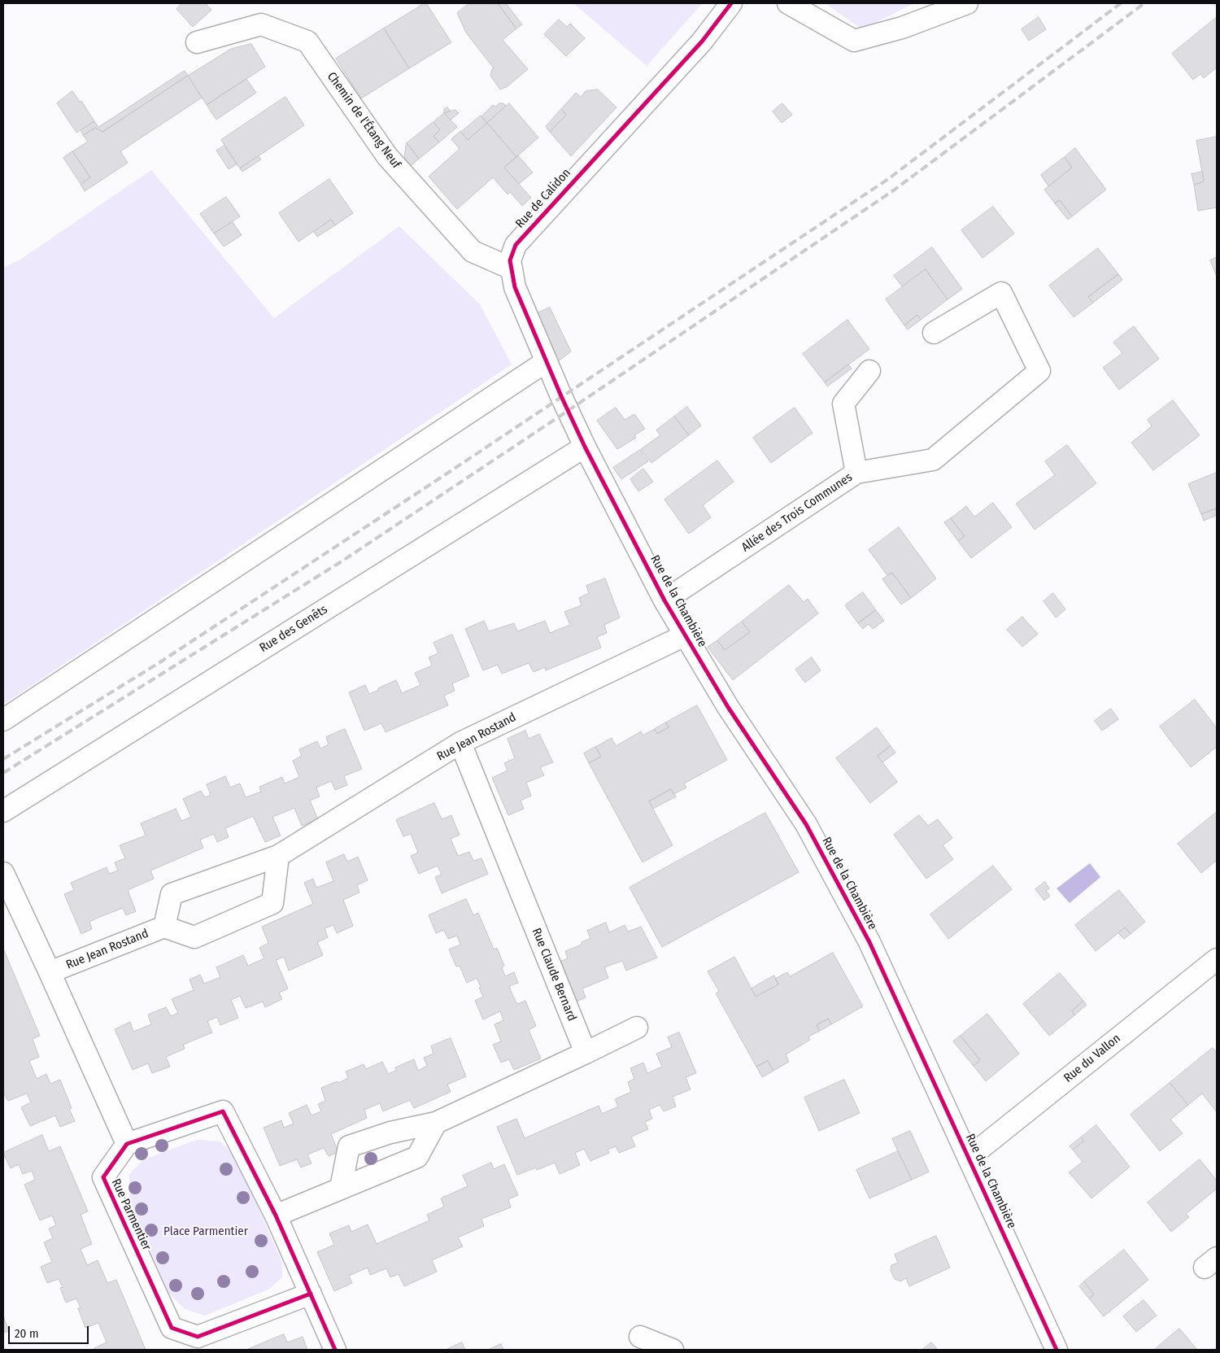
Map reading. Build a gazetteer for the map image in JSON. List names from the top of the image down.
{
  "streets": {
    "street": [
      "Chemin de l'Étang Neuf",
      "Rue de Calidon",
      "Allée des Trois Communes",
      "Rue de la Chambière",
      "Rue des Genêts",
      "Rue Jean Rostand",
      "Rue Claude Bernard",
      "Rue du Vallon",
      "Rue Parmentier"
    ]
  },
  "crossings": [
    ["Chemin de l'Étang Neuf", "Rue de Calidon"],
    ["Rue de Calidon", "Rue de la Chambière"],
    ["Rue de Calidon", "Rue des Genêts"],
    ["Allée des Trois Communes", "Rue de la Chambière"],
    ["Rue de la Chambière", "Rue des Genêts"],
    ["Rue de la Chambière", "Rue Jean Rostand"],
    ["Rue de la Chambière", "Rue du Vallon"],
    ["Rue Jean Rostand", "Rue Claude Bernard"]
  ],
  "parks": ["Place Parmentier"],
  "scale_bar": "20 m"
}
